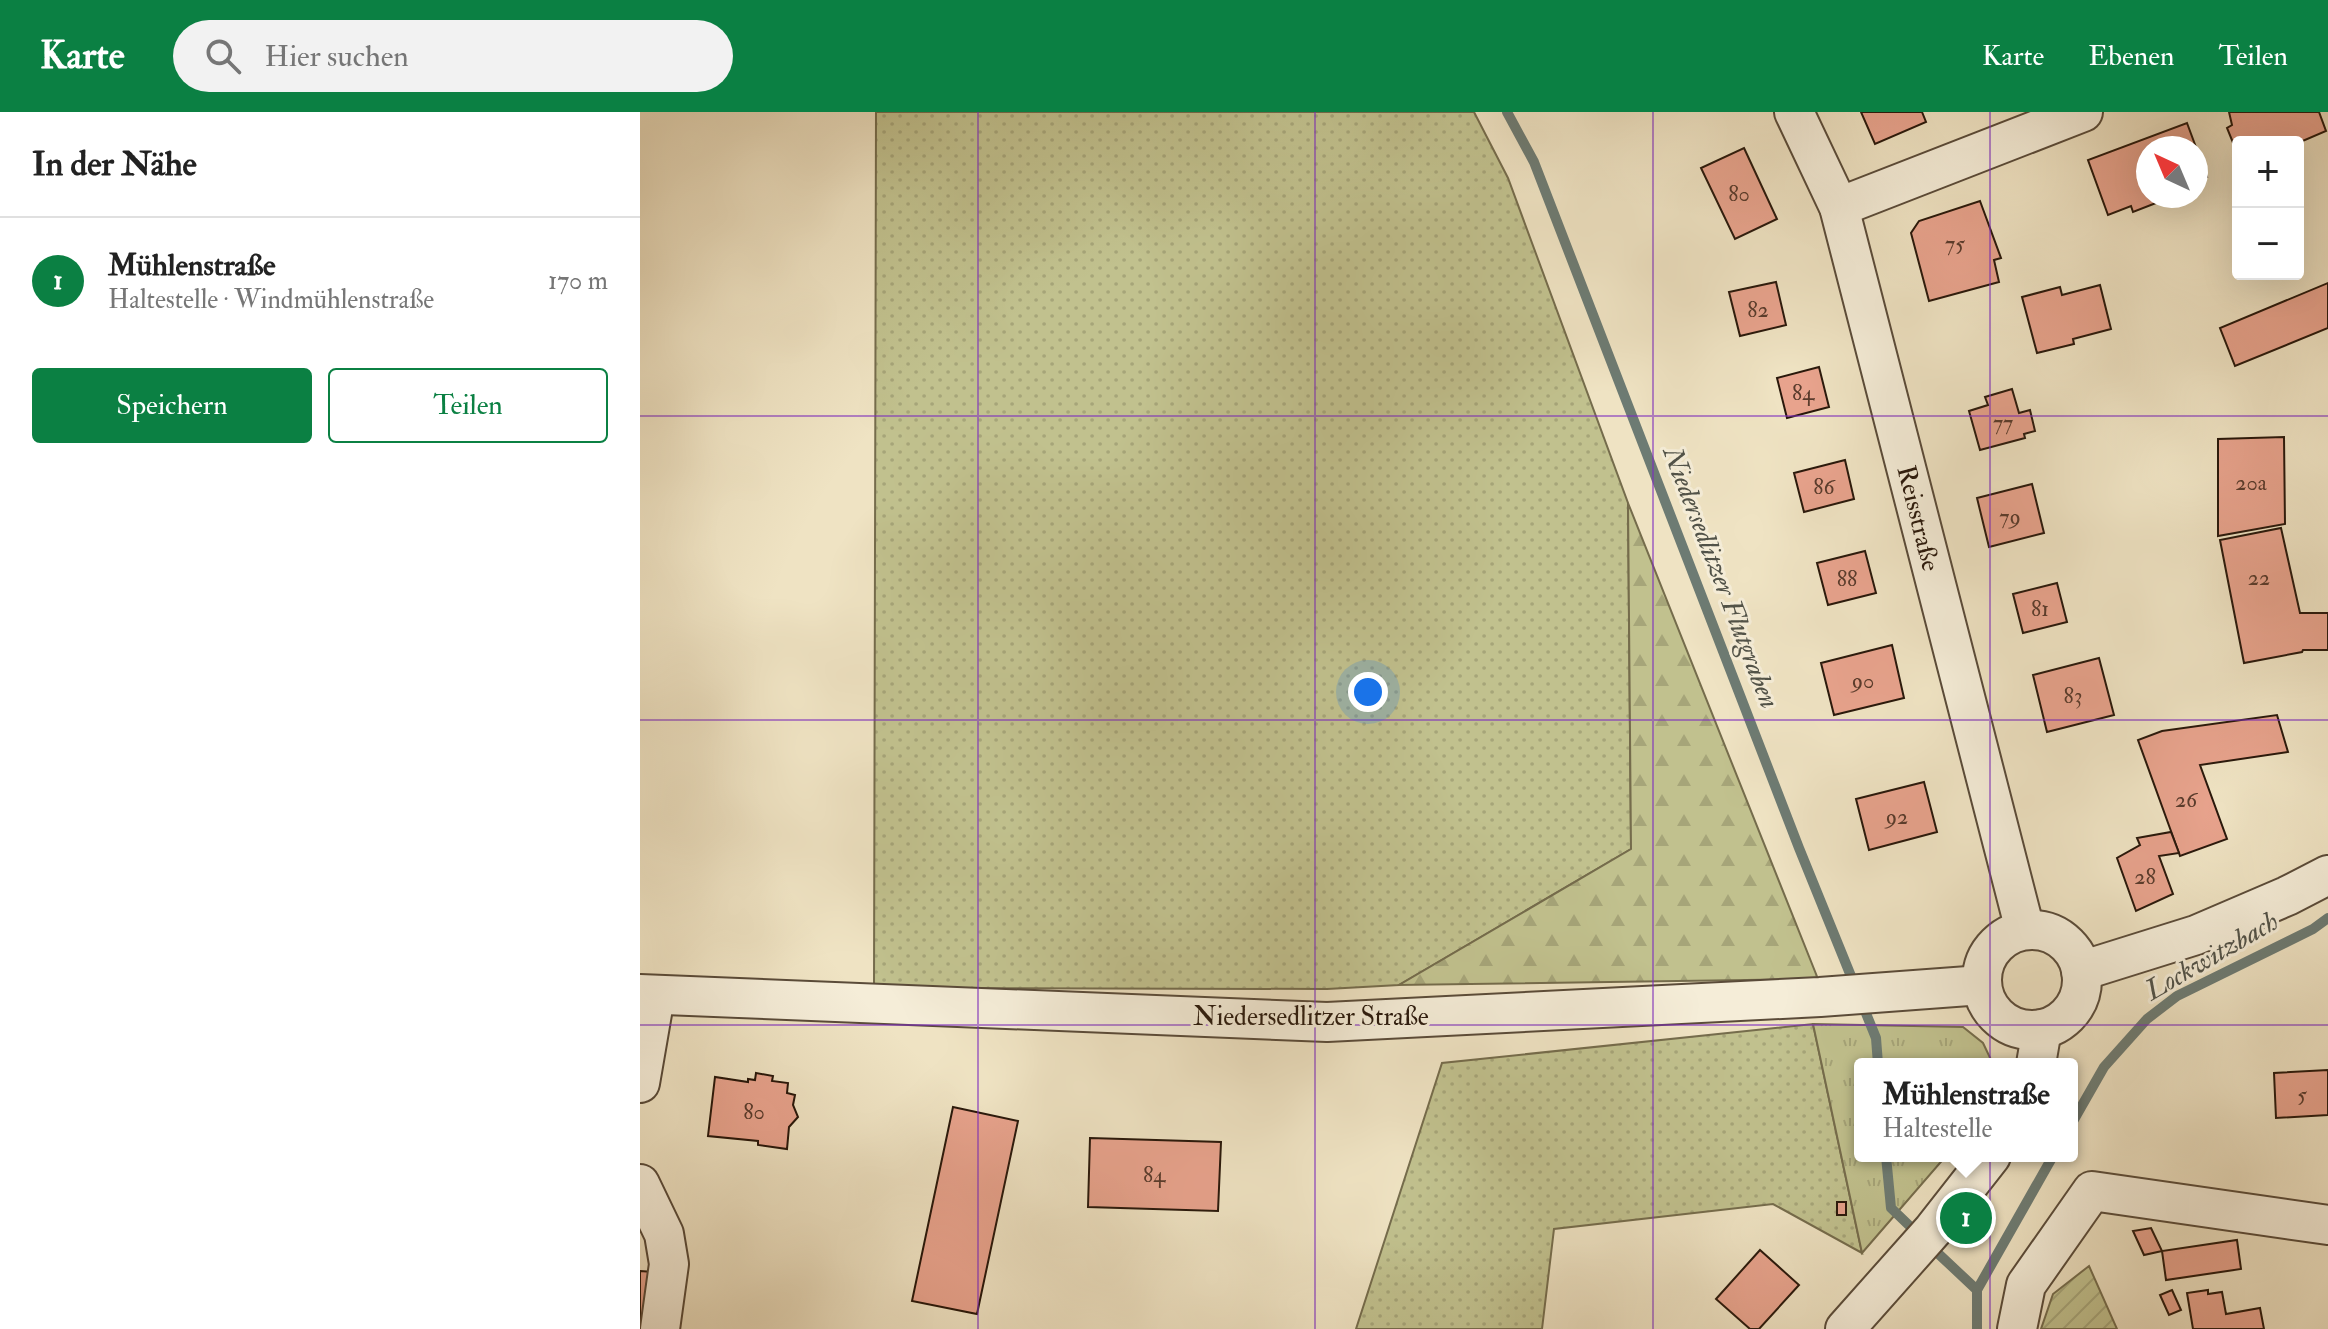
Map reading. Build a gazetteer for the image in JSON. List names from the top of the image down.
{
  "streets": {
    "street": ["Reisstraße", "Niedersedlitzer Straße"]
  },
  "crossings": [
    ["Reisstraße", "Niedersedlitzer Straße"]
  ],
  "water": ["Niedersedlitzer Flutgraben", "Lockwitzbach"],
  "house_numbers": [
    "80",
    "75",
    "82",
    "84",
    "77",
    "20a",
    "86",
    "79",
    "22",
    "88",
    "81",
    "90",
    "83",
    "26",
    "92",
    "28",
    "5",
    "80",
    "84"
  ],
  "north": "top left",
  "page": {
    "header": "Karte",
    "search": "Hier suchen",
    "nav": ["Karte", "Ebenen", "Teilen"],
    "heading": "In der Nähe",
    "map_buttons": ["+", "−"],
    "list": [
      {
        "mark": "1",
        "name": "Mühlenstraße",
        "note": "Haltestelle · Windmühlenstraße",
        "value": "170 m"
      }
    ],
    "buttons": ["Speichern", "Teilen"],
    "popup": ["Mühlenstraße", "Haltestelle"],
    "pins": "1"
  }
}
